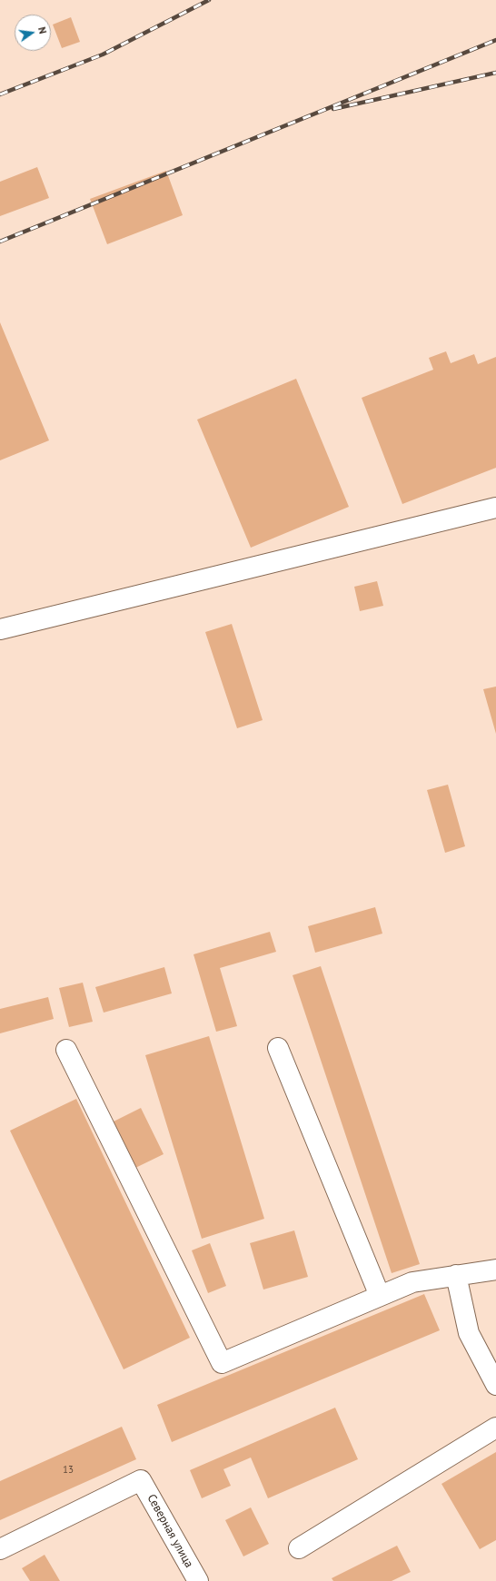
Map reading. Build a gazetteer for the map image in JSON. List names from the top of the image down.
{
  "streets": {
    "street": ["Северная улица"]
  },
  "house_numbers": ["13"],
  "north": "right"
}
